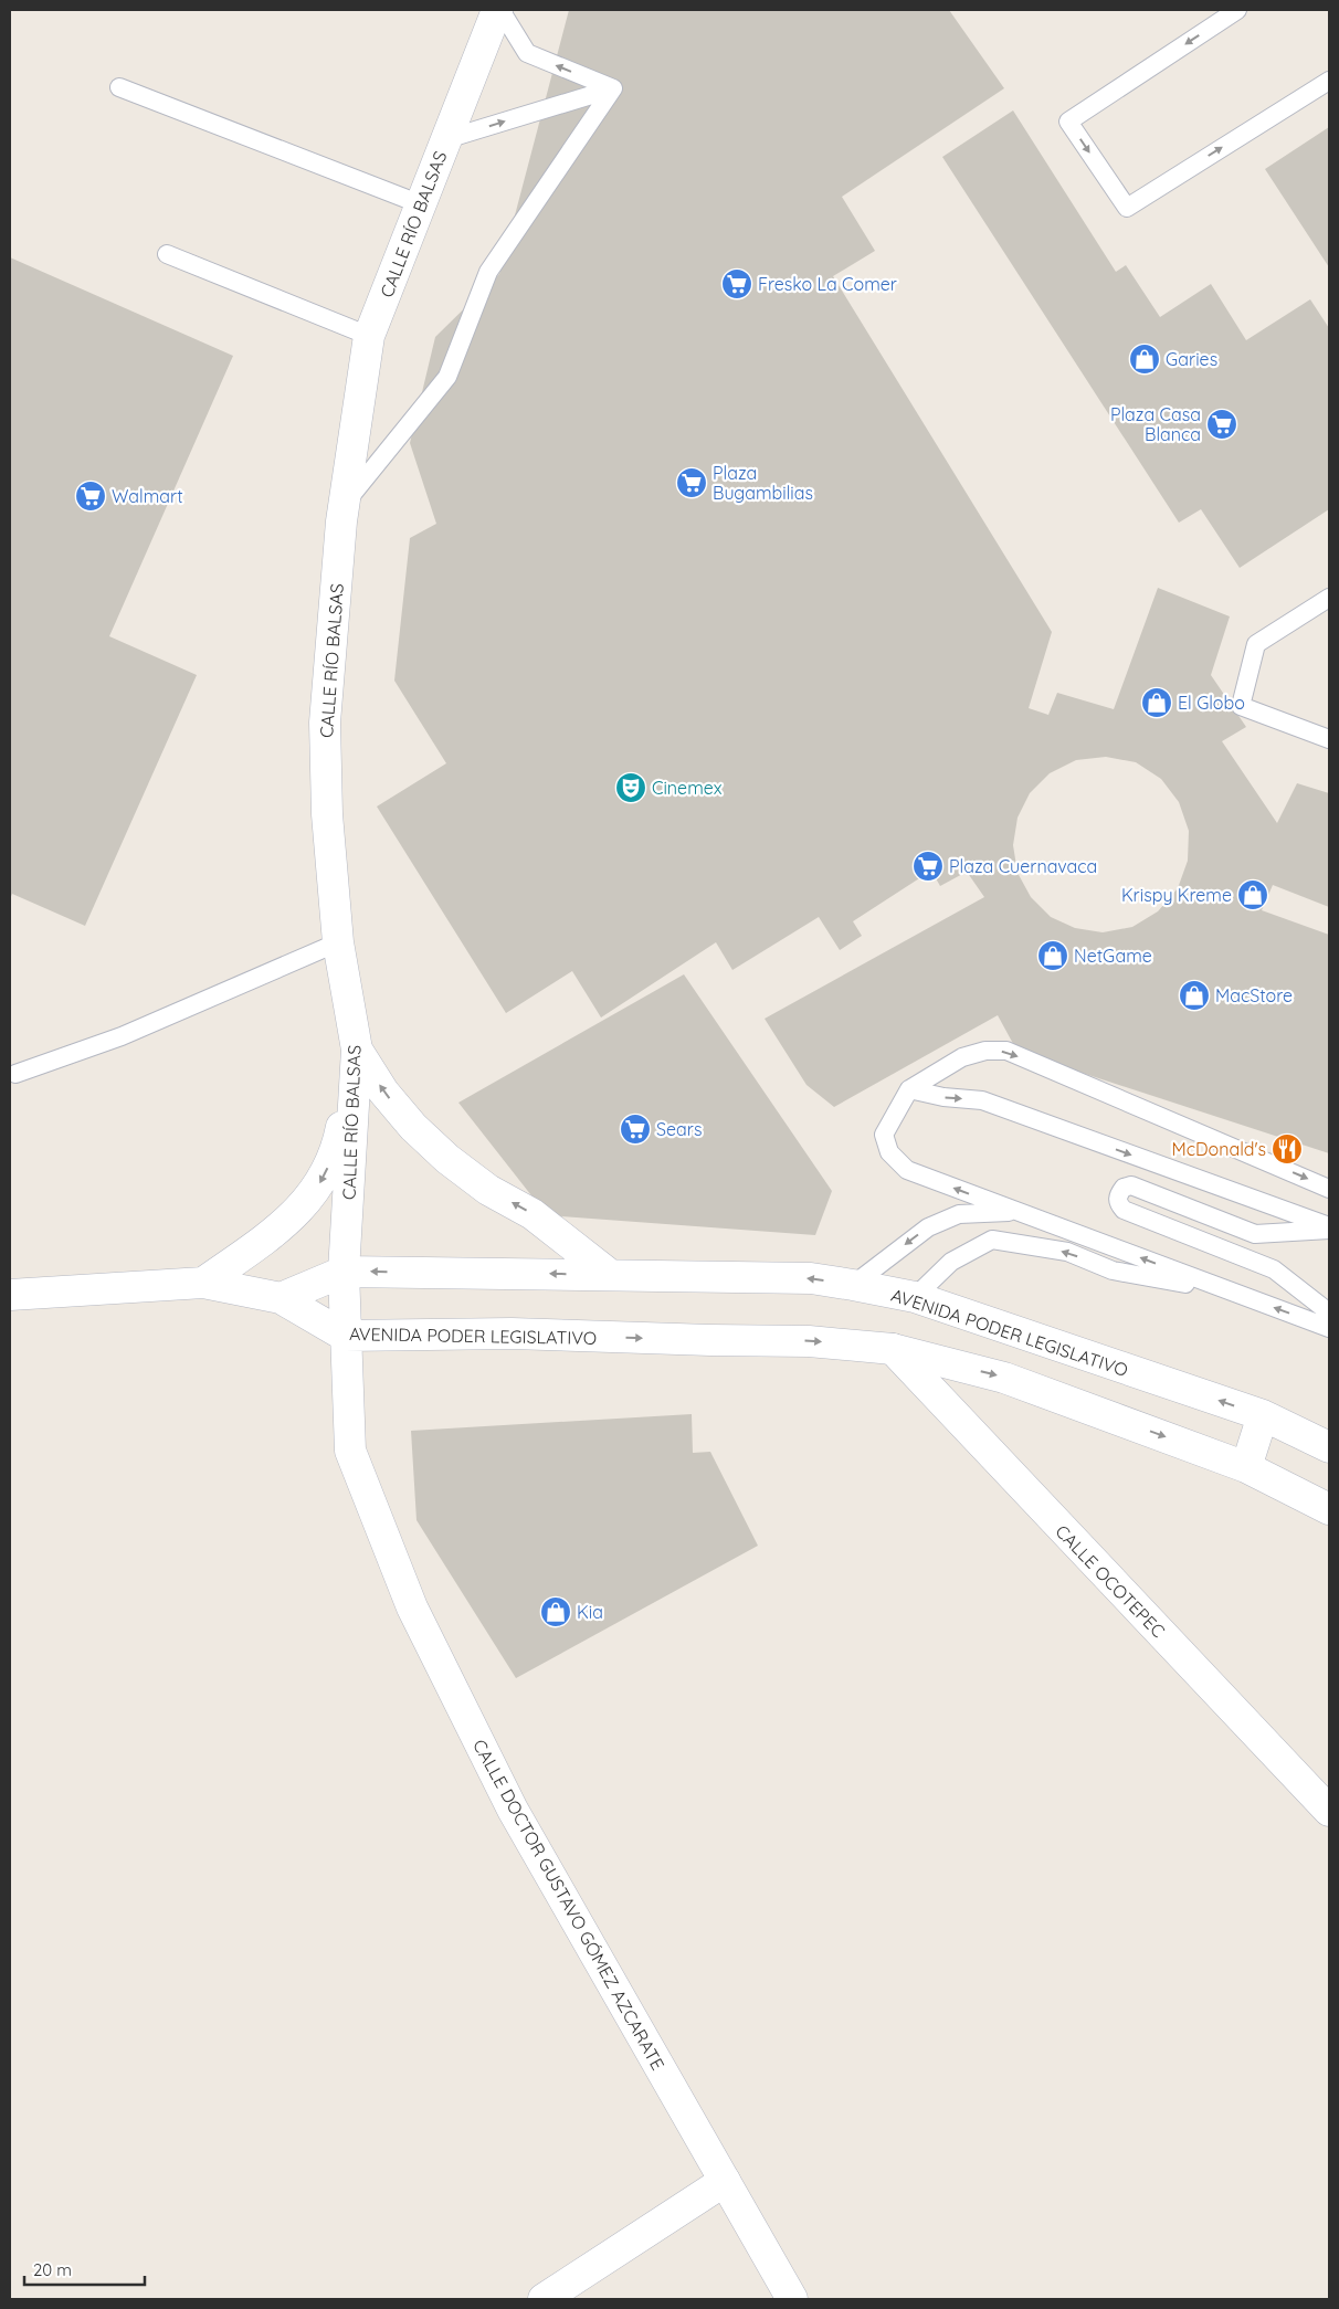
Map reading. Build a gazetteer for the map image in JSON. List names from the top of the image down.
{
  "streets": {
    "street": [
      "CALLE RÍO BALSAS",
      "AVENIDA PODER LEGISLATIVO",
      "CALLE OCOTEPEC",
      "CALLE DOCTOR GUSTAVO GÓMEZ AZCARATE"
    ]
  },
  "crossings": [
    ["CALLE RÍO BALSAS", "AVENIDA PODER LEGISLATIVO"],
    ["CALLE RÍO BALSAS", "CALLE DOCTOR GUSTAVO GÓMEZ AZCARATE"],
    ["AVENIDA PODER LEGISLATIVO", "CALLE OCOTEPEC"],
    ["AVENIDA PODER LEGISLATIVO", "CALLE DOCTOR GUSTAVO GÓMEZ AZCARATE"]
  ],
  "places": {
    "supermarket": [
      "Fresko La Comer",
      "Plaza Casa Blanca",
      "Plaza Bugambilias",
      "Walmart",
      "Plaza Cuernavaca",
      "Sears"
    ],
    "shop": [
      "Garies",
      "El Globo",
      "Krispy Kreme",
      "NetGame",
      "MacStore",
      "Kia"
    ],
    "theatre": ["Cinemex"],
    "restaurant": ["McDonald's"]
  },
  "scale_bar": "20 m"
}
